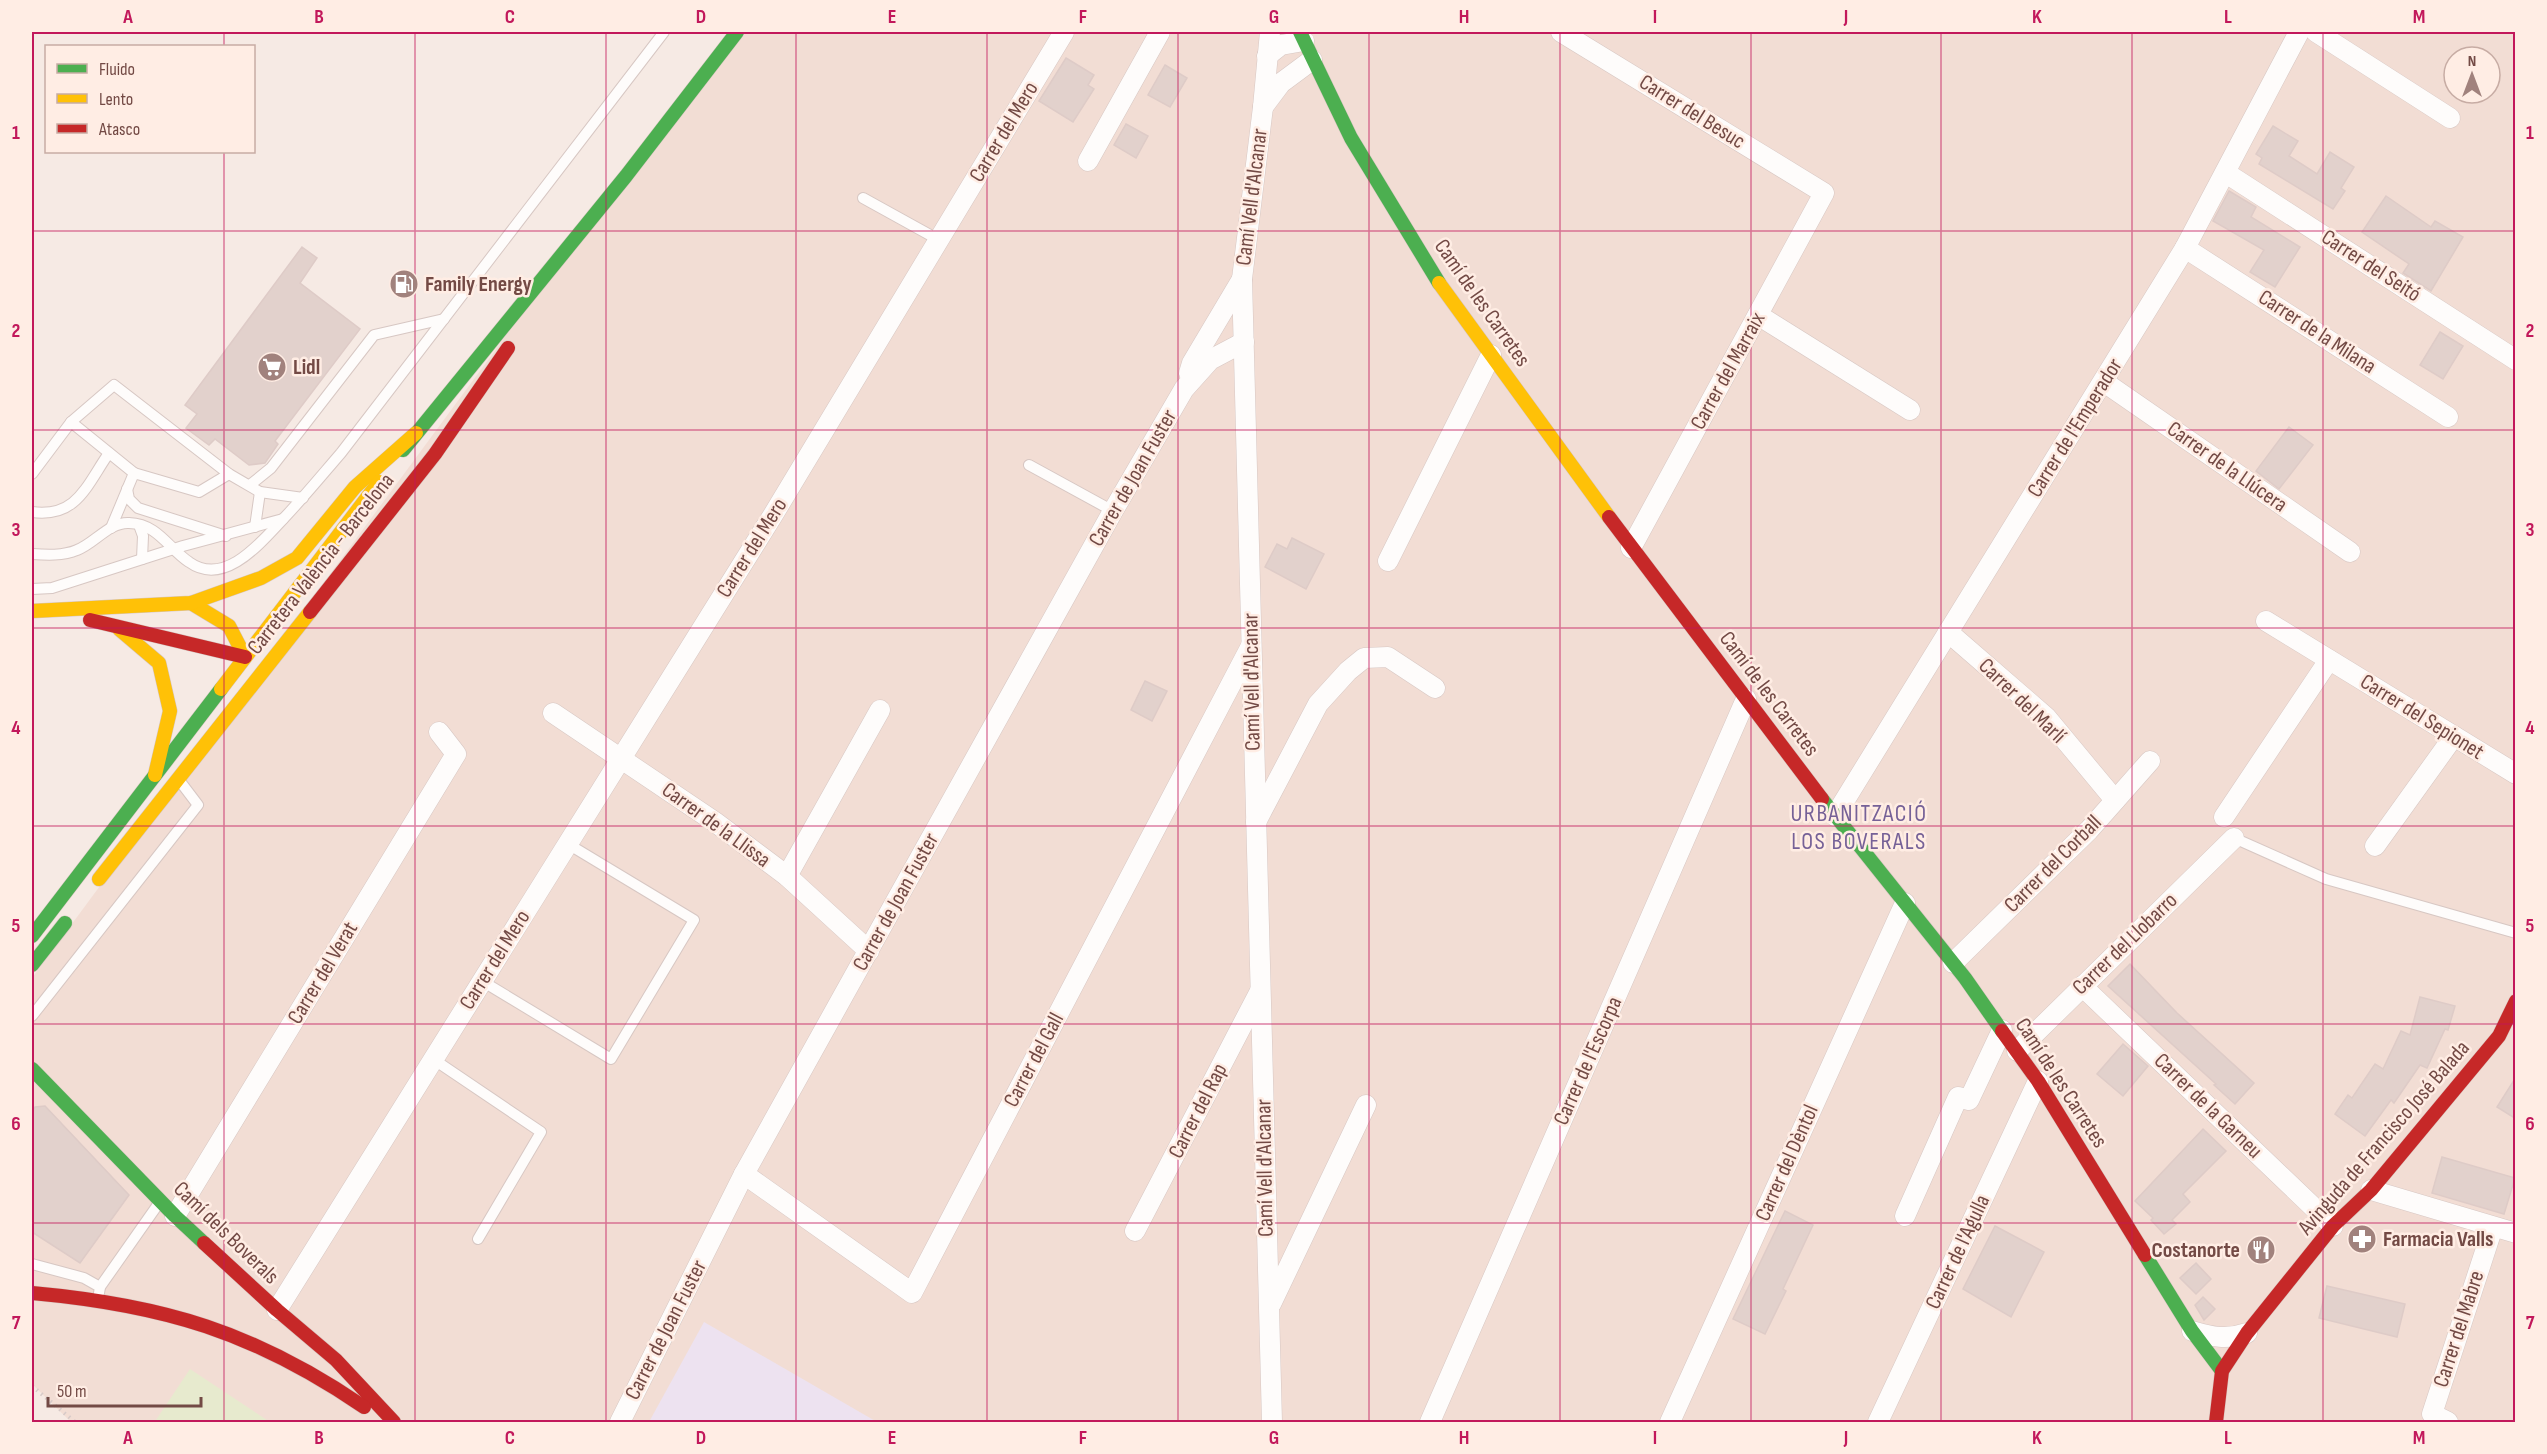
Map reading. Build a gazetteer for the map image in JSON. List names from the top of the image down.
{
  "streets": {
    "main road": [
      "Camí de les Carretes",
      "Carretera València - Barcelona",
      "Avinguda de Francisco José Balada",
      "Camí dels Boverals"
    ],
    "street": [
      "Carrer del Besuc",
      "Carrer del Mero",
      "Camí Vell d'Alcanar",
      "Carrer del Seitó",
      "Carrer de la Milana",
      "Carrer del Marraix",
      "Carrer de l'Emperador",
      "Carrer de la Llúcera",
      "Carrer de Joan Fuster",
      "Carrer del Marlí",
      "Carrer del Sepionet",
      "Carrer de la Llissa",
      "Carrer del Corball",
      "Carrer del Llobarro",
      "Carrer del Verat",
      "Carrer del Gall",
      "Carrer de l'Escorpa",
      "Carrer de la Garneu",
      "Carrer del Rap",
      "Carrer del Dèntol",
      "Carrer de l'Agulla",
      "Carrer del Mabre"
    ]
  },
  "crossings": [
    ["Carrer del Besuc", "Carrer del Marraix"],
    ["Carrer del Mero", "Carrer de la Llissa"],
    ["Carrer del Mero", "Camí dels Boverals"],
    ["Camí Vell d'Alcanar", "Carrer de Joan Fuster"],
    ["Camí Vell d'Alcanar", "Carrer del Gall"],
    ["Camí Vell d'Alcanar", "Carrer del Rap"],
    ["Carrer del Seitó", "Carrer de l'Emperador"],
    ["Camí de les Carretes", "Carrer del Marraix"],
    ["Camí de les Carretes", "Carrer de l'Emperador"],
    ["Camí de les Carretes", "Carrer del Corball"],
    ["Camí de les Carretes", "Carrer del Llobarro"],
    ["Camí de les Carretes", "Carrer de l'Escorpa"],
    ["Camí de les Carretes", "Avinguda de Francisco José Balada"],
    ["Camí de les Carretes", "Carrer del Dèntol"],
    ["Camí de les Carretes", "Carrer de l'Agulla"],
    ["Carrer de la Milana", "Carrer de l'Emperador"],
    ["Carrer de l'Emperador", "Carrer de la Llúcera"],
    ["Carrer de l'Emperador", "Carrer del Marlí"],
    ["Carrer de Joan Fuster", "Carrer de la Llissa"],
    ["Carrer de Joan Fuster", "Carrer del Gall"],
    ["Carrer del Marlí", "Carrer del Corball"],
    ["Carrer del Llobarro", "Carrer de la Garneu"],
    ["Carrer del Verat", "Camí dels Boverals"],
    ["Carrer de la Garneu", "Avinguda de Francisco José Balada"]
  ],
  "districts": ["URBANITZACIÓ LOS BOVERALS"],
  "places": {
    "fuel station": ["Family Energy"],
    "supermarket": ["Lidl"],
    "pharmacy": ["Farmacia Valls"],
    "restaurant": ["Costanorte"]
  },
  "legend": ["Fluido", "Lento", "Atasco"],
  "scale_bar": "50 m",
  "north": "top",
  "grid": {
    "columns": [
      "A",
      "B",
      "C",
      "D",
      "E",
      "F",
      "G",
      "H",
      "I",
      "J",
      "K",
      "L",
      "M"
    ],
    "rows": [
      "1",
      "2",
      "3",
      "4",
      "5",
      "6",
      "7"
    ]
  }
}
